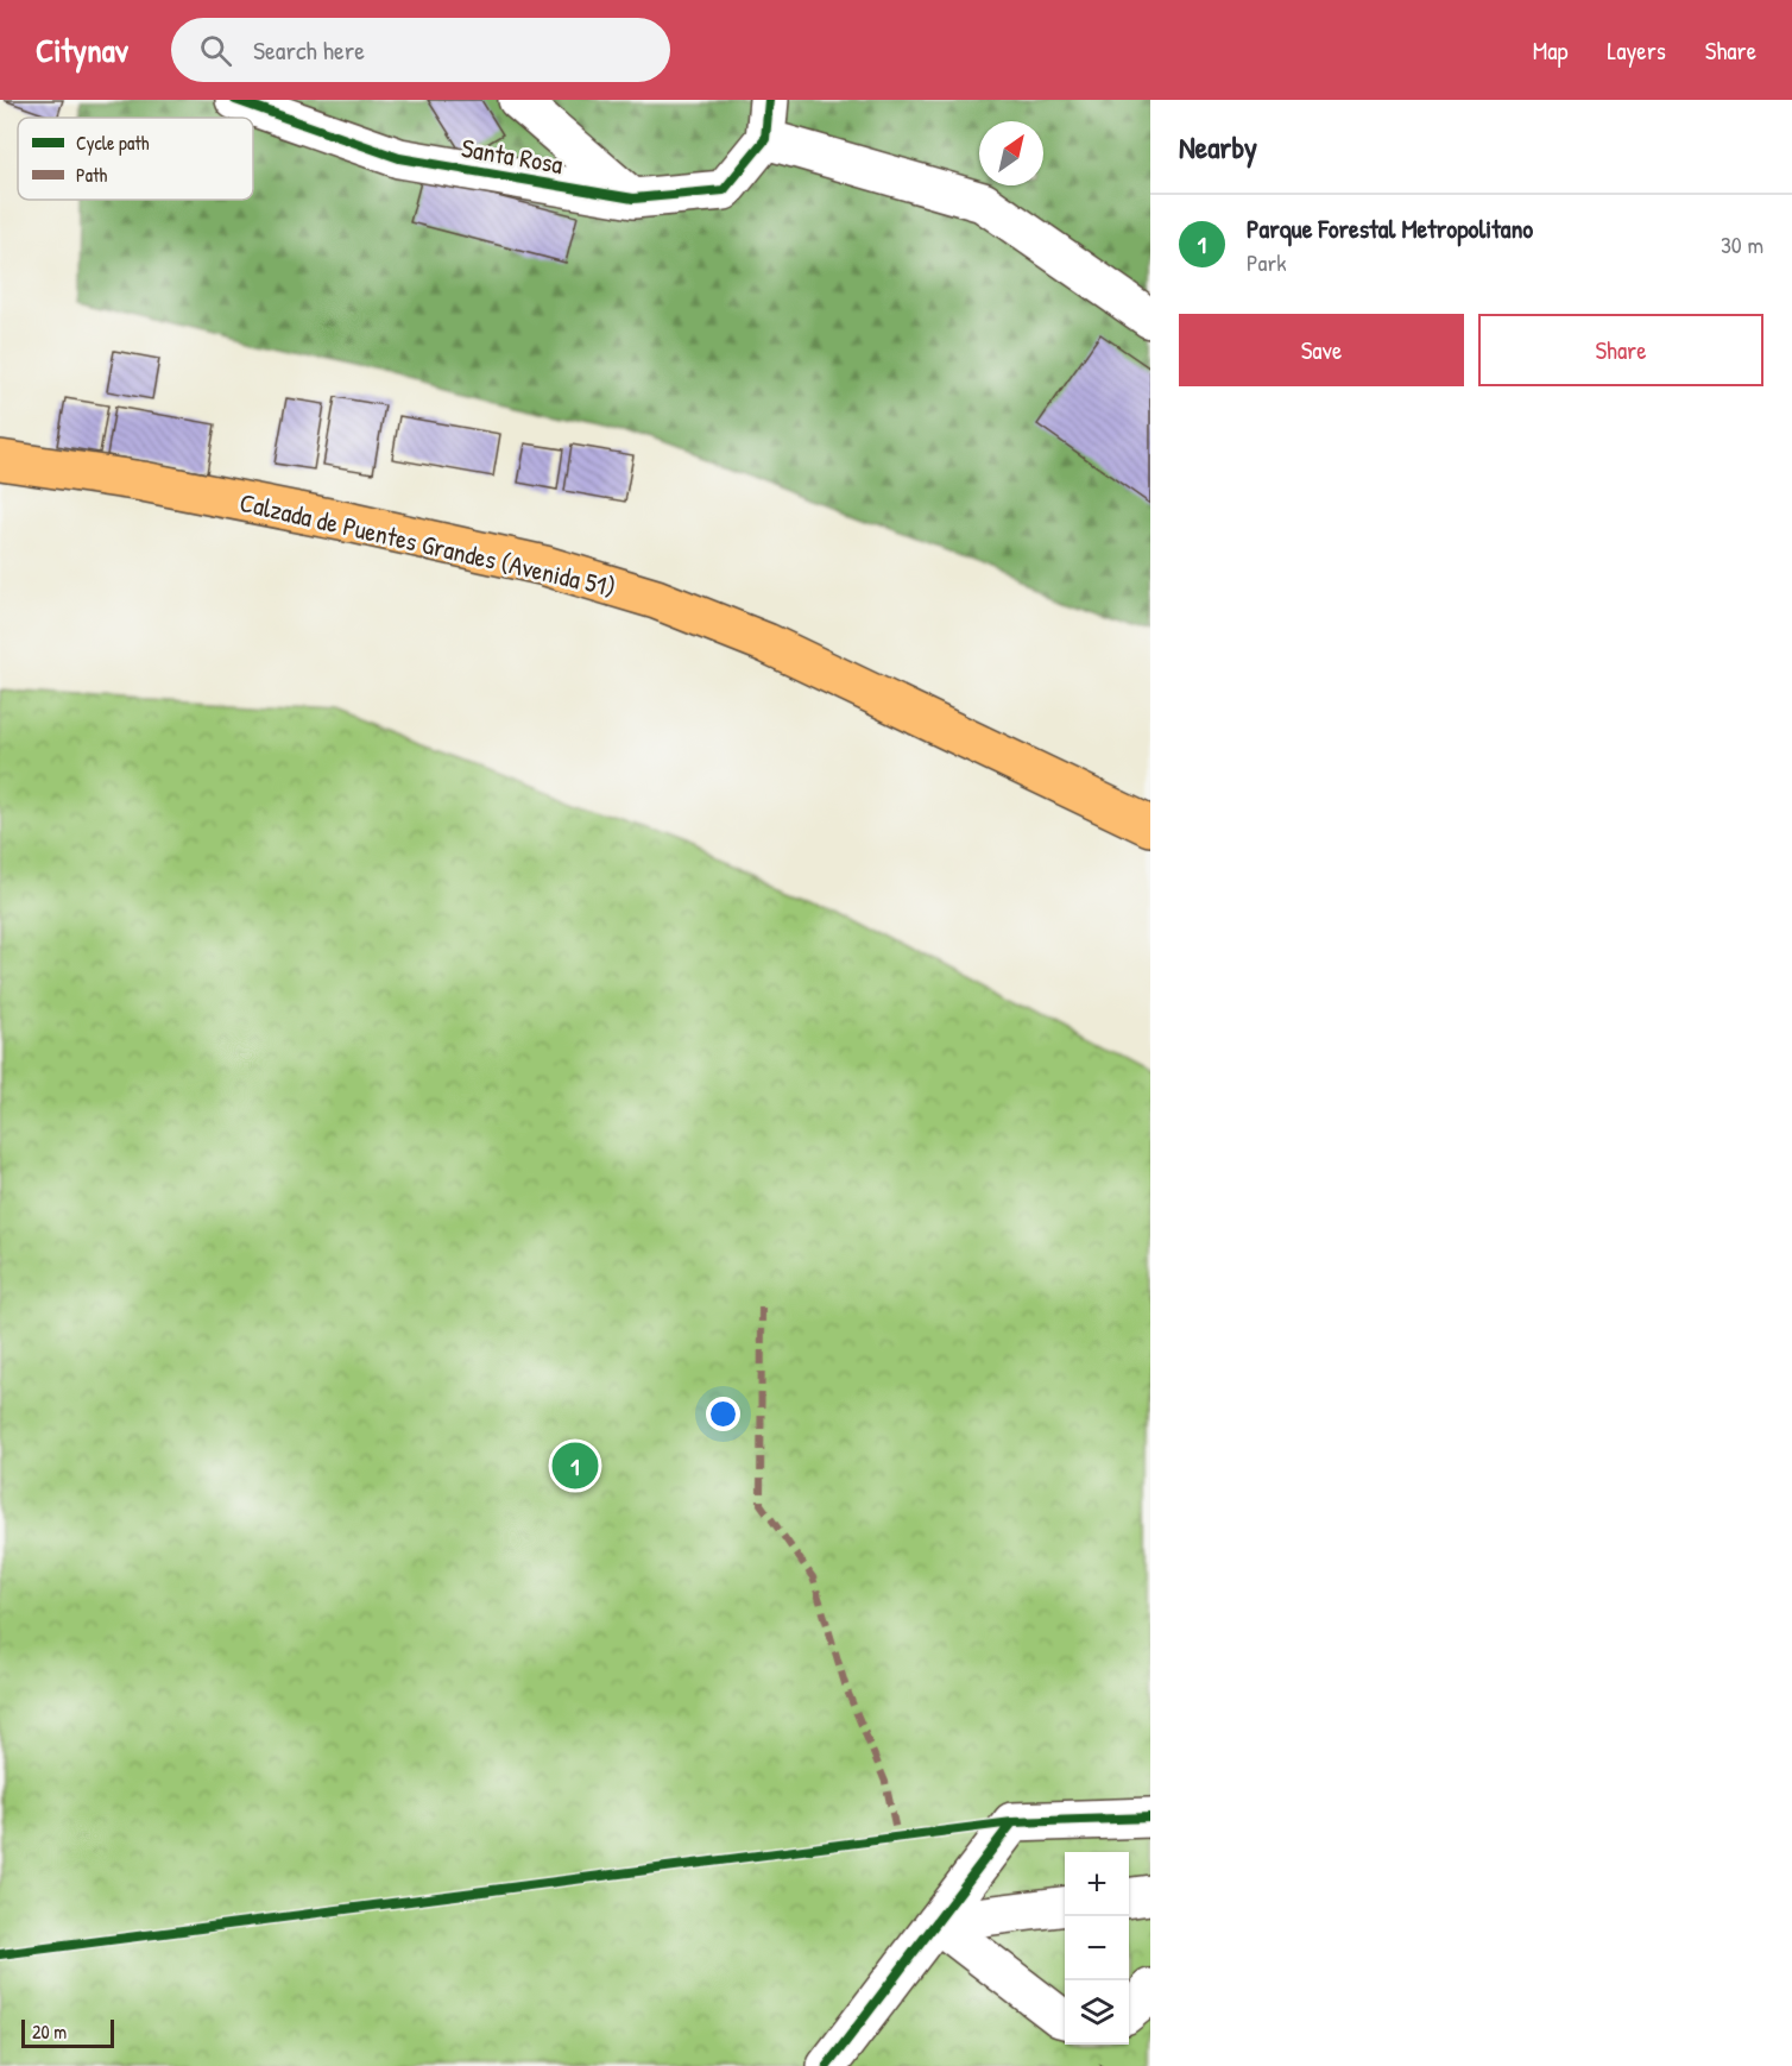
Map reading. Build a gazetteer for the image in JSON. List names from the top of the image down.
{
  "streets": {
    "main road": ["Calzada de Puentes Grandes (Avenida 51)"],
    "street": ["Santa Rosa"]
  },
  "legend": ["Cycle path", "Path"],
  "scale_bar": "20 m",
  "north": "top right",
  "page": {
    "header": "Citynav",
    "search": "Search here",
    "nav": ["Map", "Layers", "Share"],
    "heading": "Nearby",
    "list": [
      {
        "mark": "1",
        "name": "Parque Forestal Metropolitano",
        "note": "Park",
        "value": "30 m"
      }
    ],
    "buttons": ["Save", "Share"],
    "pins": "1",
    "map_buttons": ["+", "−"],
    "scale": "20 m"
  }
}
